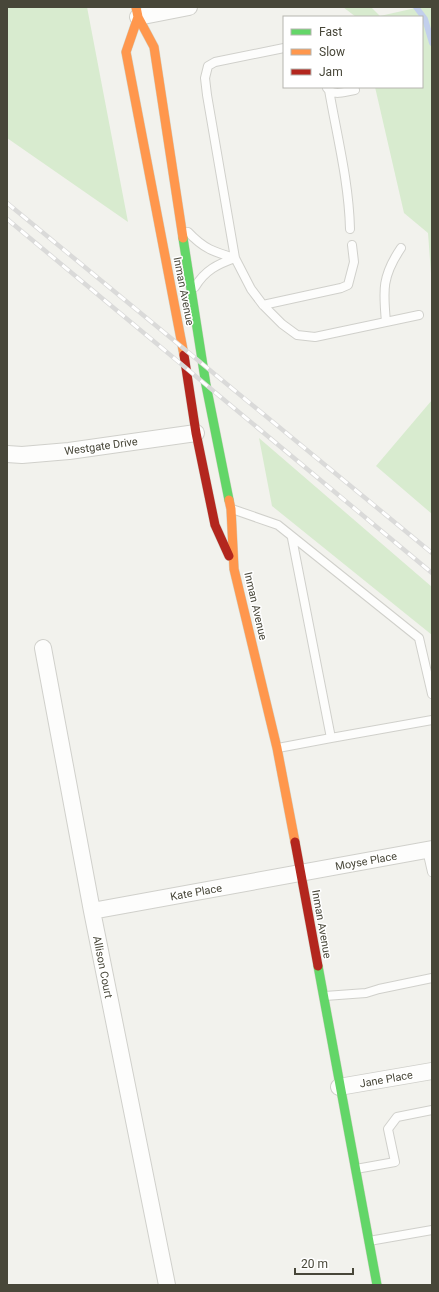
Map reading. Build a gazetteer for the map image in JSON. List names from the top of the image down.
{
  "streets": {
    "main road": ["Inman Avenue"],
    "street": [
      "Westgate Drive",
      "Moyse Place",
      "Kate Place",
      "Allison Court",
      "Jane Place"
    ]
  },
  "crossings": [
    ["Inman Avenue", "Westgate Drive"],
    ["Inman Avenue", "Moyse Place"],
    ["Inman Avenue", "Kate Place"],
    ["Inman Avenue", "Jane Place"],
    ["Moyse Place", "Kate Place"],
    ["Kate Place", "Allison Court"]
  ],
  "legend": ["Fast", "Slow", "Jam"],
  "scale_bar": "20 m"
}
